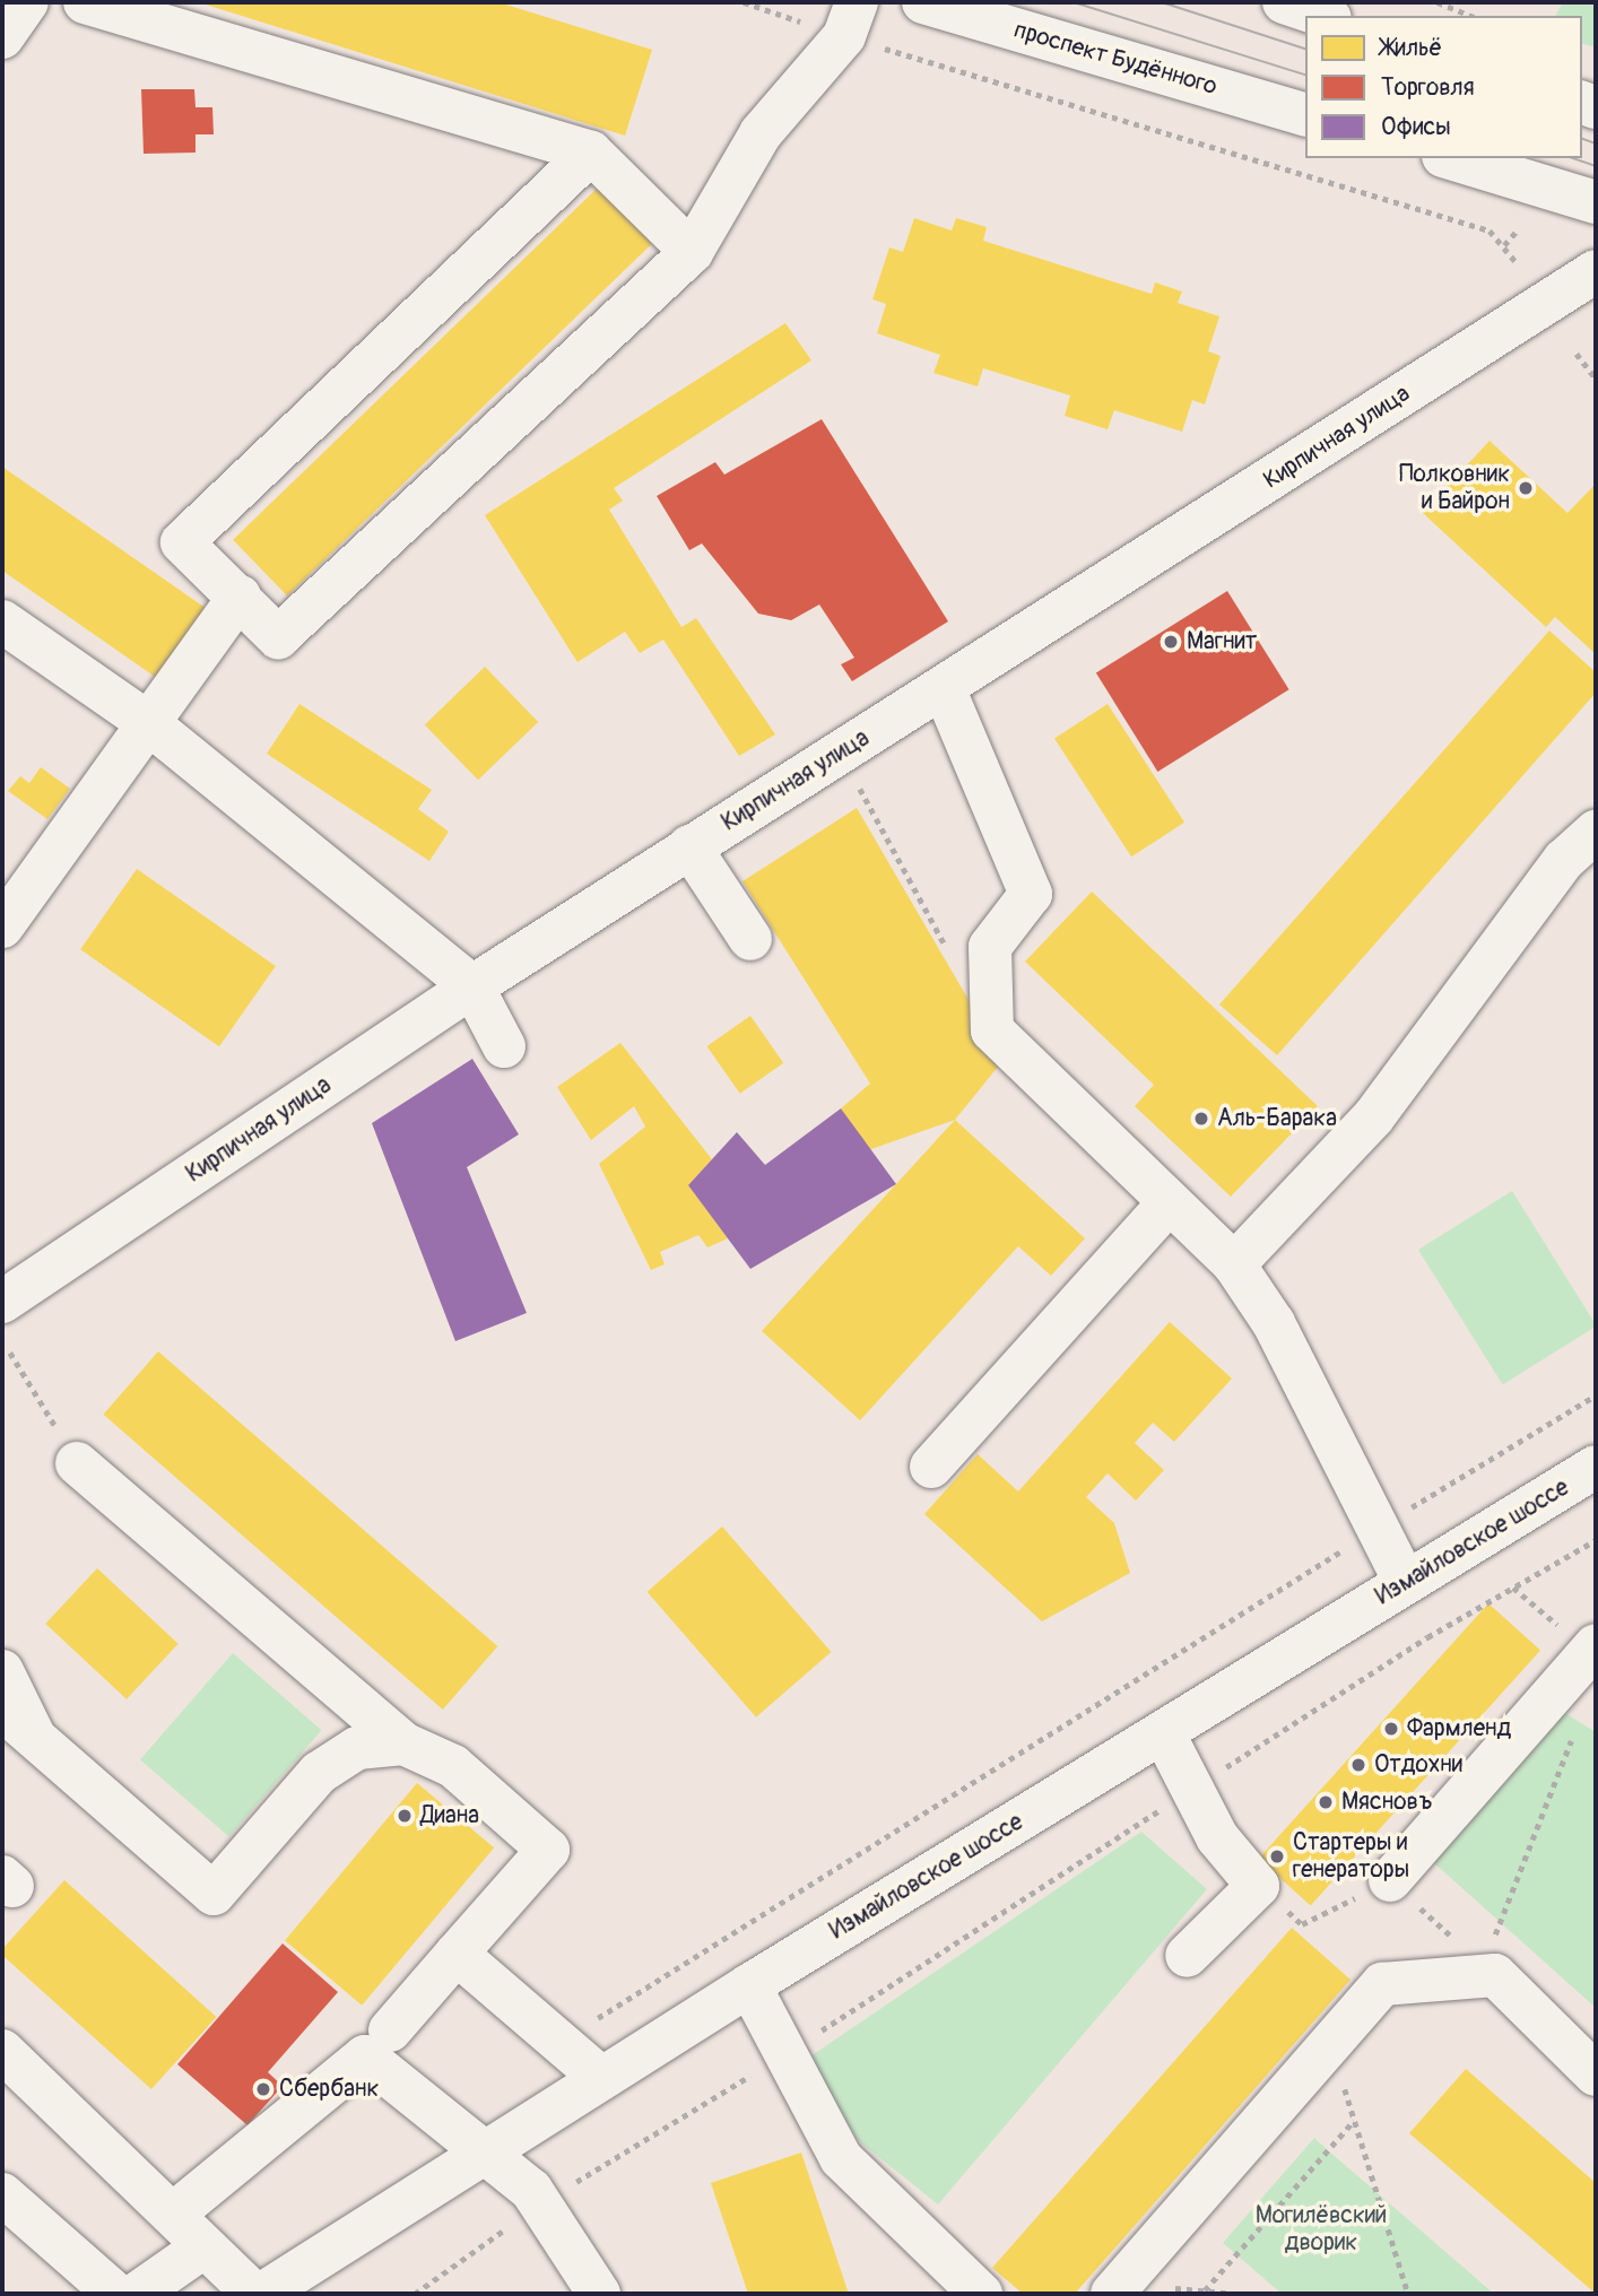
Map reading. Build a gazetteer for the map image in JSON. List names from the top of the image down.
{
  "streets": {
    "main road": ["проспект Будённого", "Кирпичная улица", "Измайловское шоссе"]
  },
  "parks": ["Могилёвский дворик"],
  "places": [
    "Полковник и Байрон",
    "Магнит",
    "Аль-Барака",
    "Фармленд",
    "Отдохни",
    "Мясновъ",
    "Диана",
    "Стартеры и генераторы",
    "Сбербанк"
  ],
  "legend": ["Жильё", "Торговля", "Офисы"]
}
